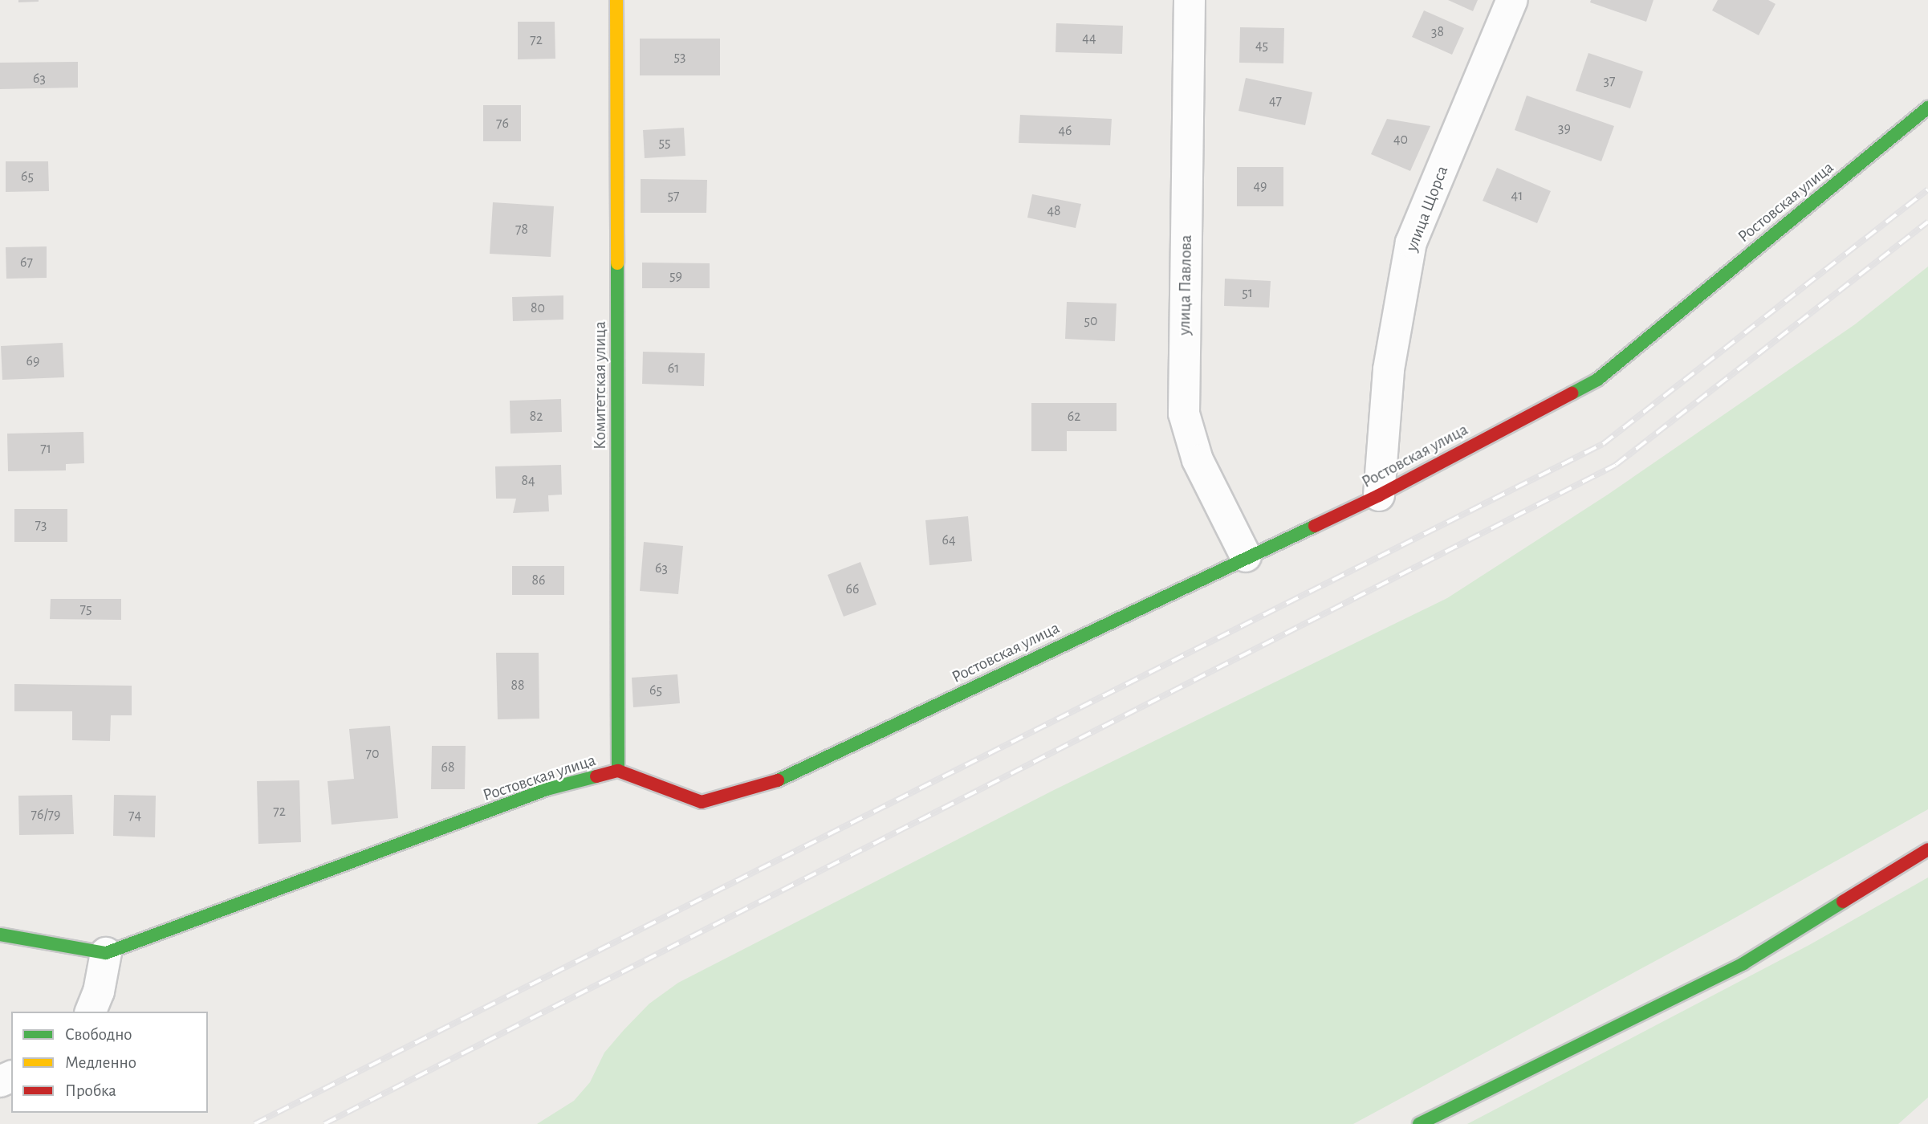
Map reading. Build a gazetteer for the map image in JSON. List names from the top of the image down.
{
  "streets": {
    "street": [
      "Ростовская улица",
      "улица Щорса",
      "улица Павлова",
      "Комитетская улица"
    ]
  },
  "crossings": [
    ["Ростовская улица", "улица Щорса"],
    ["Ростовская улица", "улица Павлова"],
    ["Ростовская улица", "Комитетская улица"]
  ],
  "house_numbers": [
    "38",
    "44",
    "72",
    "45",
    "53",
    "63",
    "37",
    "47",
    "76",
    "39",
    "46",
    "40",
    "55",
    "65",
    "49",
    "57",
    "41",
    "48",
    "78",
    "67",
    "59",
    "51",
    "80",
    "50",
    "69",
    "61",
    "82",
    "62",
    "71",
    "84",
    "73",
    "64",
    "63",
    "86",
    "66",
    "75",
    "88",
    "65",
    "70",
    "68",
    "72",
    "76/79",
    "74"
  ],
  "legend": ["Свободно", "Медленно", "Пробка"]
}
